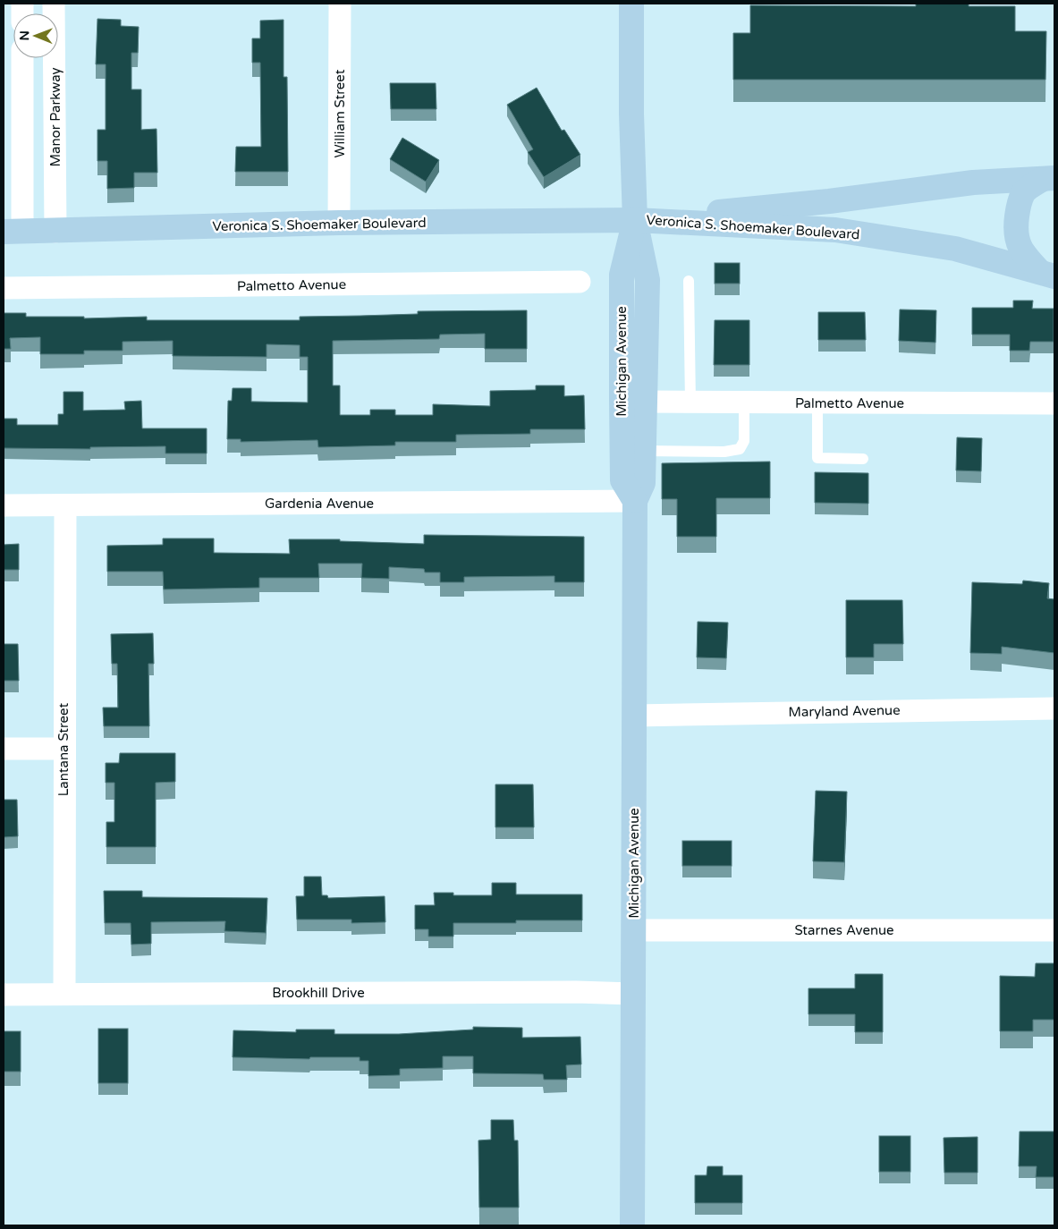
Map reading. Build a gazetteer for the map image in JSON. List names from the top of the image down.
{
  "streets": {
    "street": [
      "William Street",
      "Manor Parkway",
      "Veronica S. Shoemaker Boulevard",
      "Palmetto Avenue",
      "Michigan Avenue",
      "Gardenia Avenue",
      "Maryland Avenue",
      "Lantana Street",
      "Starnes Avenue",
      "Brookhill Drive"
    ]
  },
  "crossings": [
    ["William Street", "Veronica S. Shoemaker Boulevard"],
    ["Manor Parkway", "Veronica S. Shoemaker Boulevard"],
    ["Veronica S. Shoemaker Boulevard", "Michigan Avenue"],
    ["Palmetto Avenue", "Michigan Avenue"],
    ["Michigan Avenue", "Gardenia Avenue"],
    ["Michigan Avenue", "Maryland Avenue"],
    ["Michigan Avenue", "Starnes Avenue"],
    ["Michigan Avenue", "Brookhill Drive"],
    ["Gardenia Avenue", "Lantana Street"],
    ["Lantana Street", "Brookhill Drive"]
  ],
  "north": "left"
}
